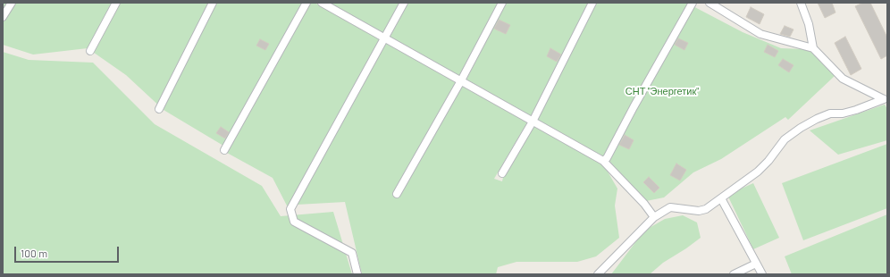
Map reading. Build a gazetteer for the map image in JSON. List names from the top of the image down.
{
  "parks": ["СНТ \"Энергетик\""],
  "scale_bar": "100 m"
}
